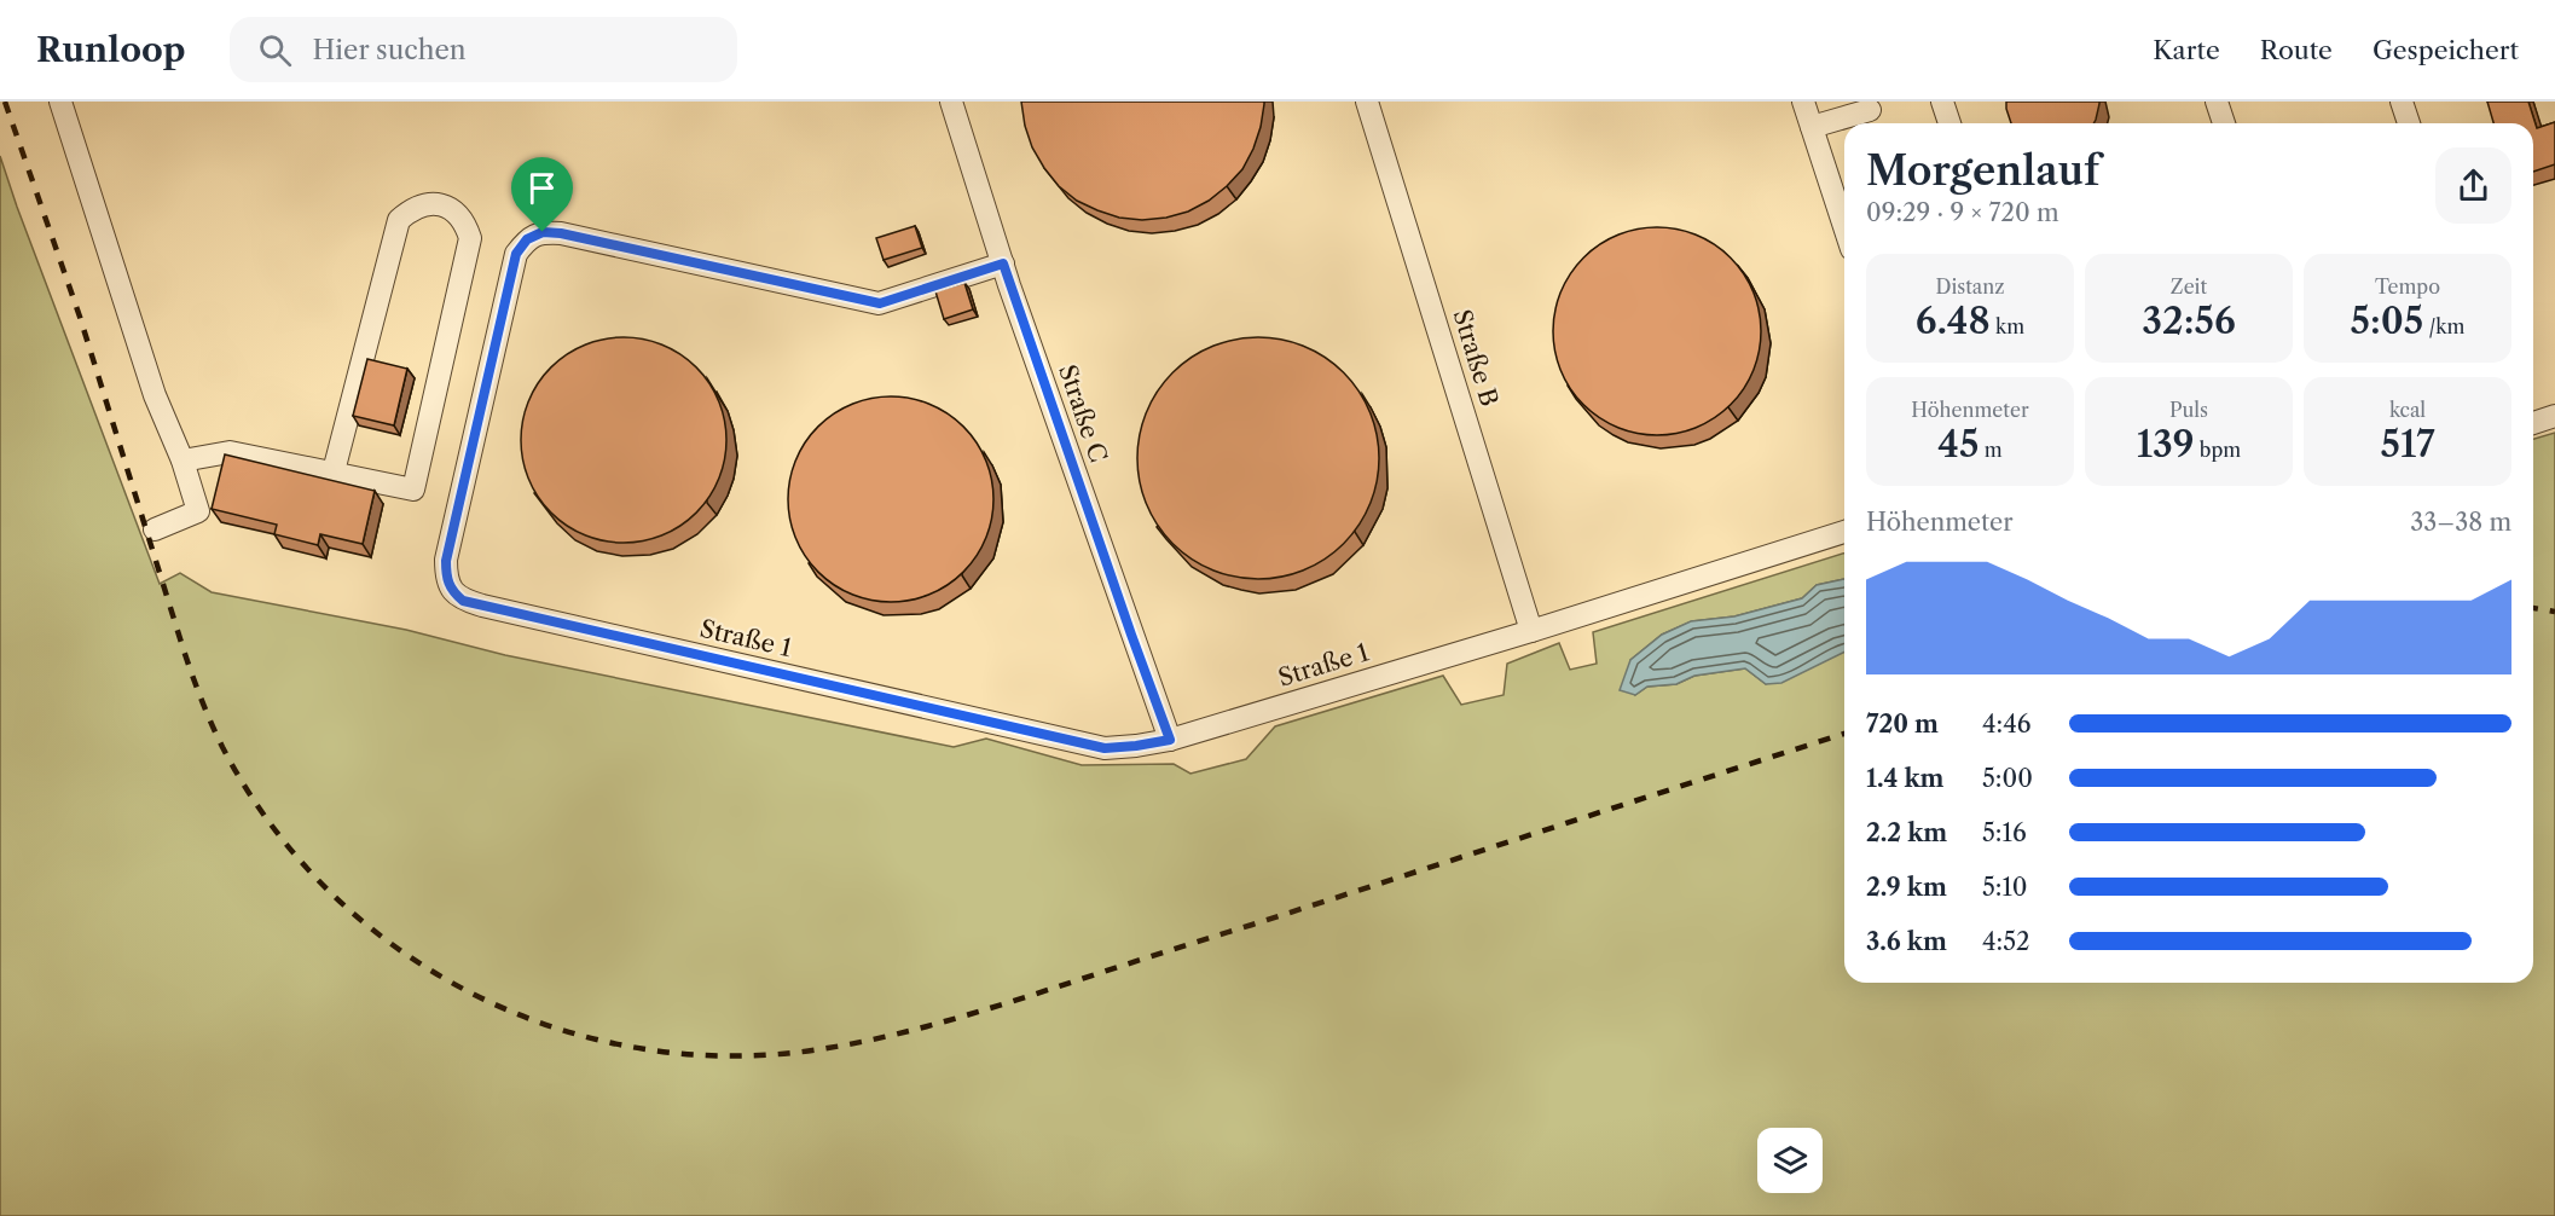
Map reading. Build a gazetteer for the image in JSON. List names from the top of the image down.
{
  "streets": {
    "street": ["Straße B", "Straße C", "Straße 1"]
  },
  "crossings": [
    ["Straße B", "Straße 1"],
    ["Straße C", "Straße 1"]
  ],
  "page": {
    "header": "Runloop",
    "search": "Hier suchen",
    "nav": ["Karte", "Route", "Gespeichert"],
    "heading": ["Morgenlauf", "09:29 · 9 × 720 m"],
    "stats": [
      ["Distanz", "6.48 km"],
      ["Zeit", "32:56"],
      ["Tempo", "5:05 /km"],
      ["Höhenmeter", "45 m"],
      ["Puls", "139 bpm"],
      ["kcal", "517"]
    ],
    "chart": ["Höhenmeter", "33–38 m"],
    "list": [
      {
        "name": "720 m",
        "note": "4:46"
      },
      {
        "name": "1.4 km",
        "note": "5:00"
      },
      {
        "name": "2.2 km",
        "note": "5:16"
      },
      {
        "name": "2.9 km",
        "note": "5:10"
      },
      {
        "name": "3.6 km",
        "note": "4:52"
      }
    ]
  }
}
